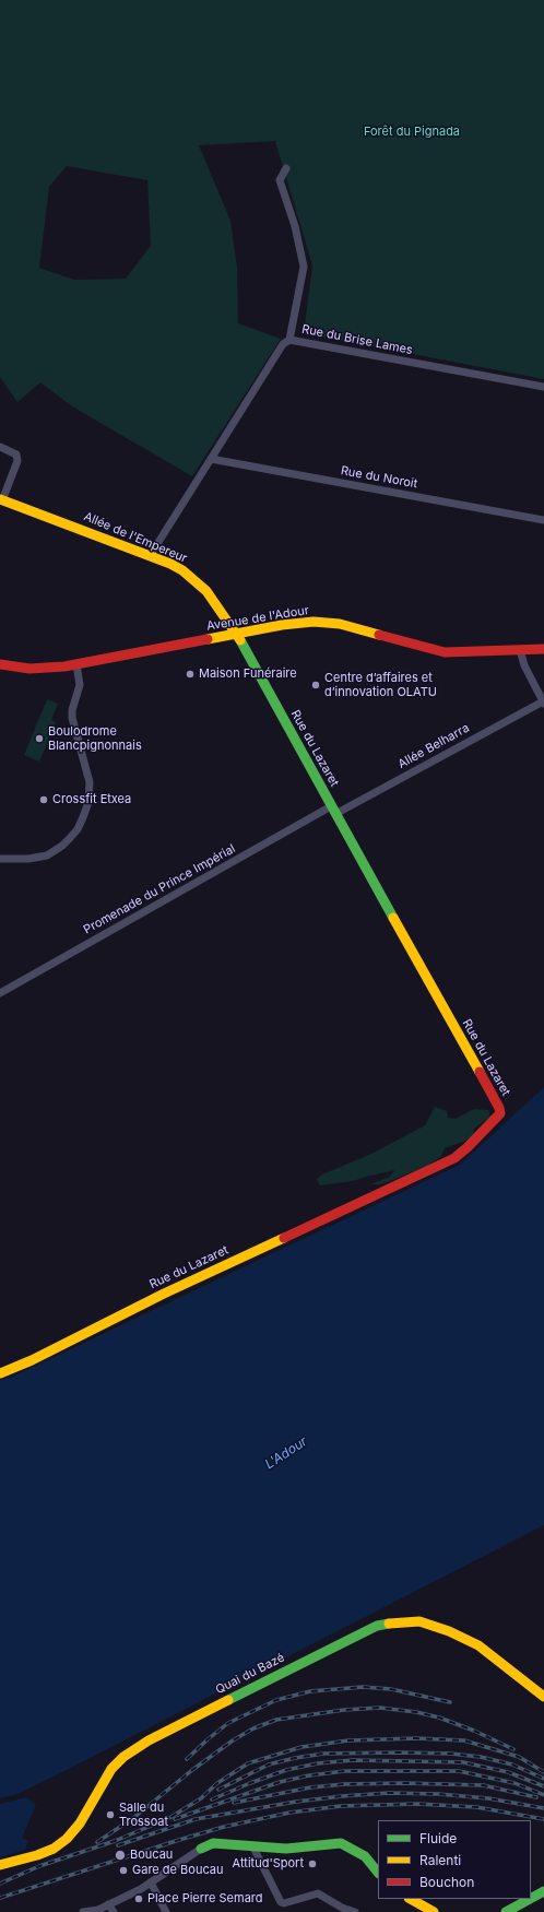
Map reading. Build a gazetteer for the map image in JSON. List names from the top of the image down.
{
  "streets": {
    "street": [
      "Rue du Brise Lames",
      "Rue du Noroit",
      "Allée de l'Empereur",
      "Avenue de l'Adour",
      "Allée Belharra",
      "Rue du Lazaret",
      "Promenade du Prince Impérial",
      "Quai du Bazé"
    ]
  },
  "crossings": [
    ["Rue du Brise Lames", "Rue du Noroit"],
    ["Rue du Brise Lames", "Allée de l'Empereur"],
    ["Allée de l'Empereur", "Avenue de l'Adour"],
    ["Allée de l'Empereur", "Rue du Lazaret"],
    ["Avenue de l'Adour", "Rue du Lazaret"],
    ["Allée Belharra", "Rue du Lazaret"],
    ["Allée Belharra", "Promenade du Prince Impérial"],
    ["Rue du Lazaret", "Promenade du Prince Impérial"]
  ],
  "water": ["L'Adour"],
  "parks": ["Forêt du Pignada"],
  "places": [
    "Maison Funéraire",
    "Centre d’affaires et d’innovation OLATU",
    "Boulodrome Blancpignonnais",
    "Crossfit Etxea",
    "Salle du Trossoat",
    "Boucau",
    "Attitud'Sport",
    "Gare de Boucau",
    "Place Pierre Semard"
  ],
  "legend": ["Fluide", "Ralenti", "Bouchon"]
}
